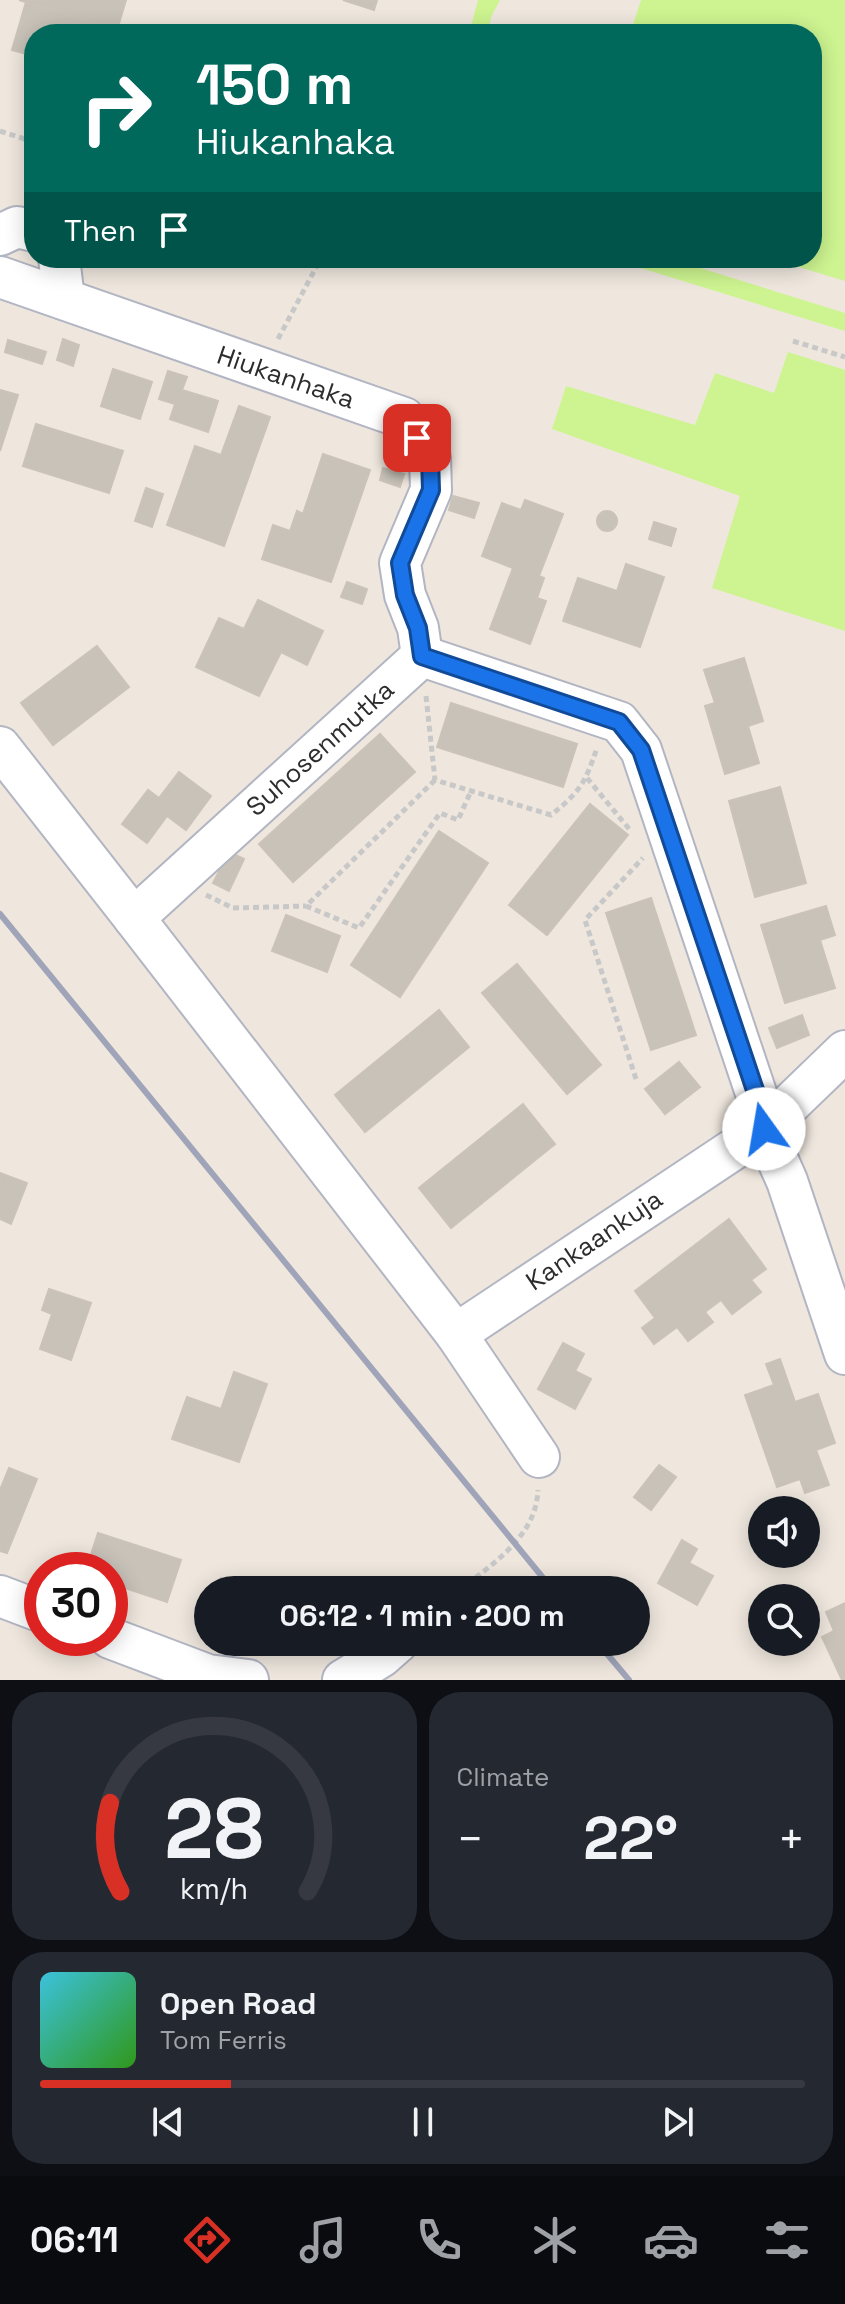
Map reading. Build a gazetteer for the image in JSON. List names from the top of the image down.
{
  "streets": {
    "street": ["Hiukanhaka", "Suhosenmutka", "Kankaankuja"]
  },
  "crossings": [
    ["Hiukanhaka", "Suhosenmutka"]
  ],
  "page": {
    "turn": ["150 m", "Hiukanhaka"],
    "then": "Then",
    "limit": "30",
    "trip": "06:12 · 1 min · 200 m",
    "tile": "Climate",
    "heat": ["−", "22°", "+"],
    "song": ["Open Road", "Tom Ferris"],
    "tabs": "06:11",
    "gauge": ["28", "km/h"]
  }
}
